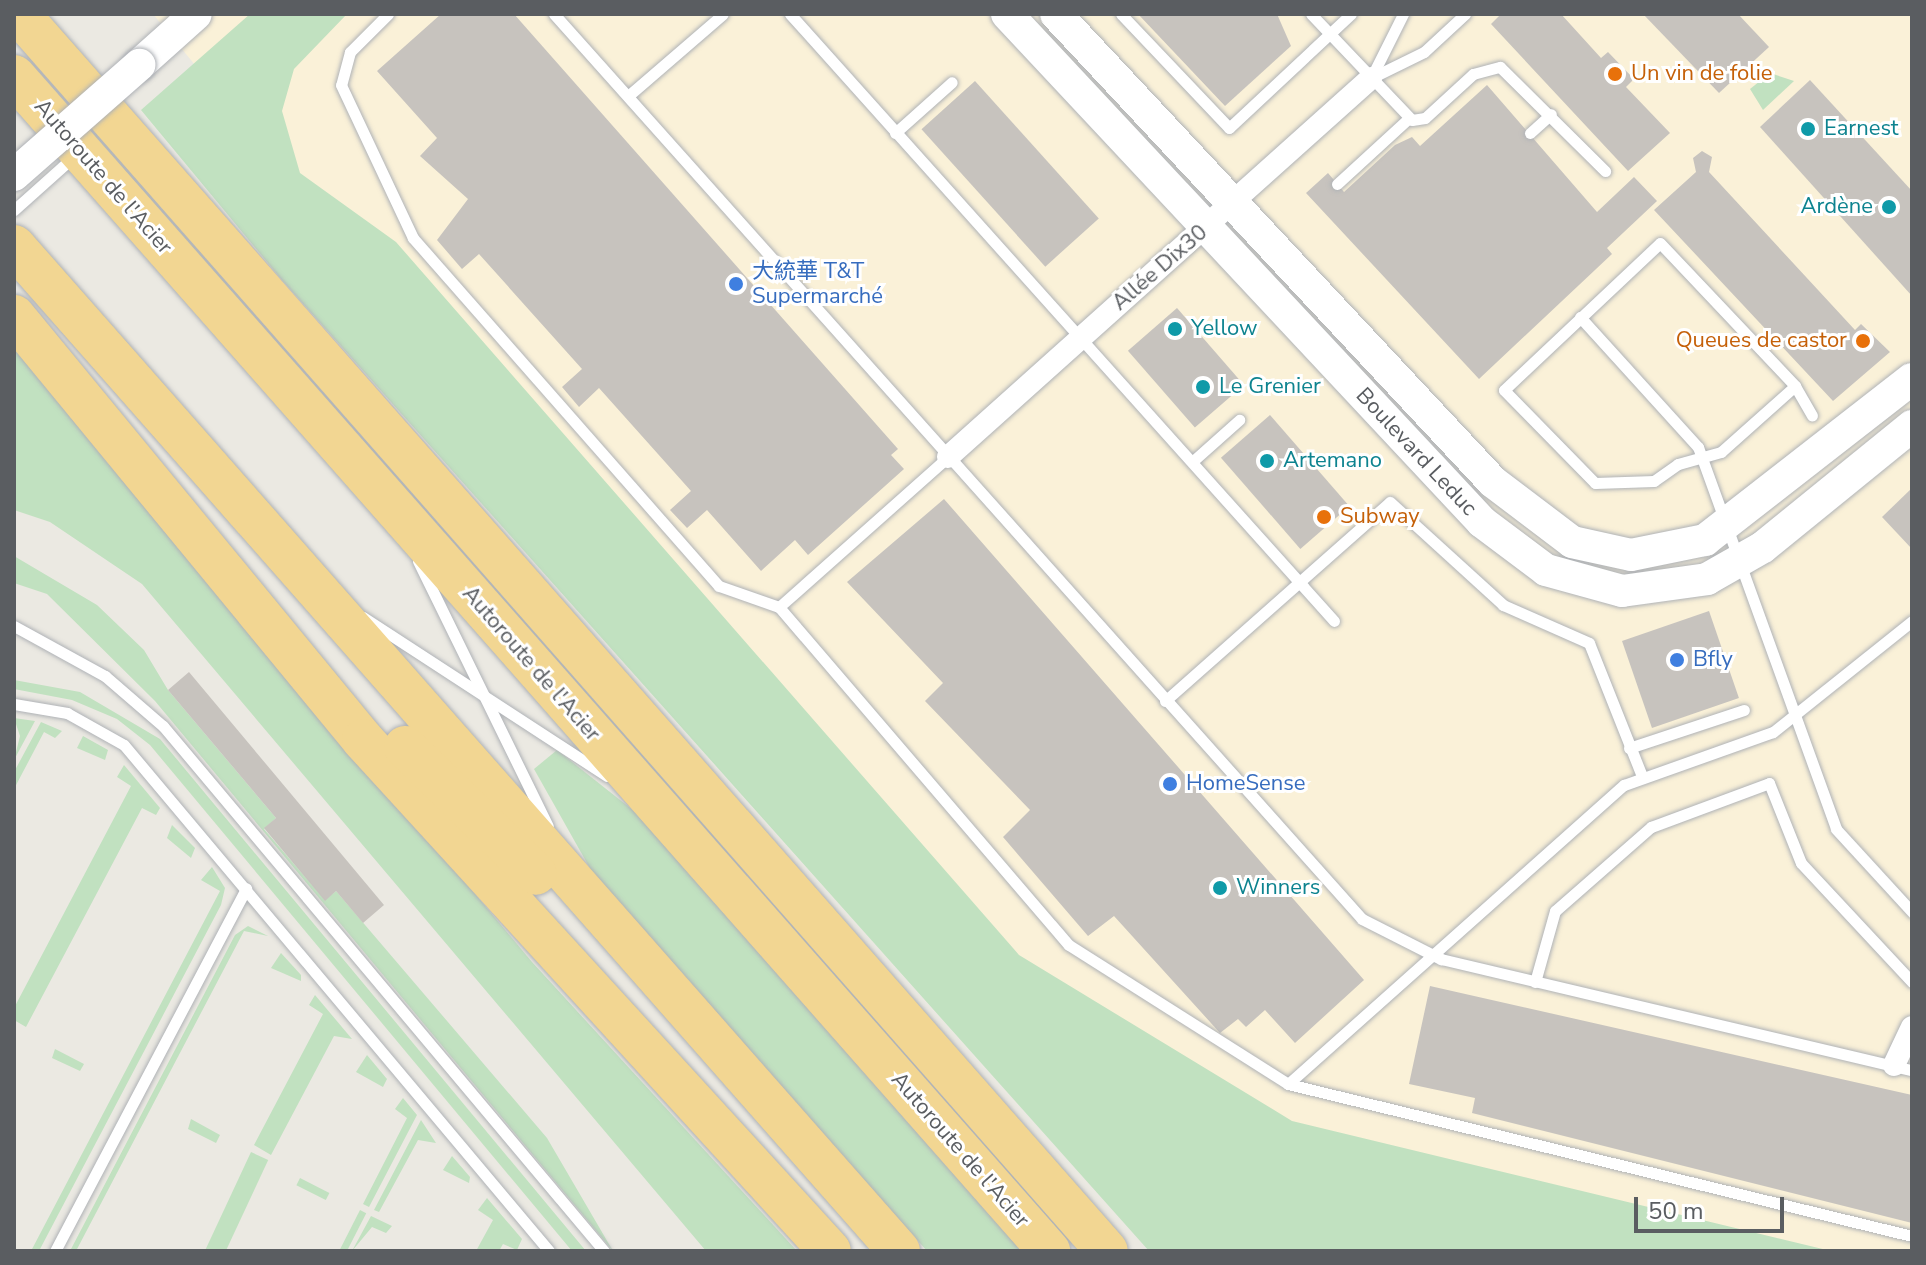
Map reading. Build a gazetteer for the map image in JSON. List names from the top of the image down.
{
  "streets": {
    "highway": ["Autoroute de l'Acier"],
    "street": ["Allée Dix30", "Boulevard Leduc"]
  },
  "crossings": [
    ["Allée Dix30", "Boulevard Leduc"]
  ],
  "places": [
    "Un vin de folie",
    "Earnest",
    "Ardène",
    "大統華 T&T Supermarché",
    "Yellow",
    "Queues de castor",
    "Le Grenier",
    "Artemano",
    "Subway",
    "Bfly",
    "HomeSense",
    "Winners"
  ],
  "scale_bar": "50 m"
}
